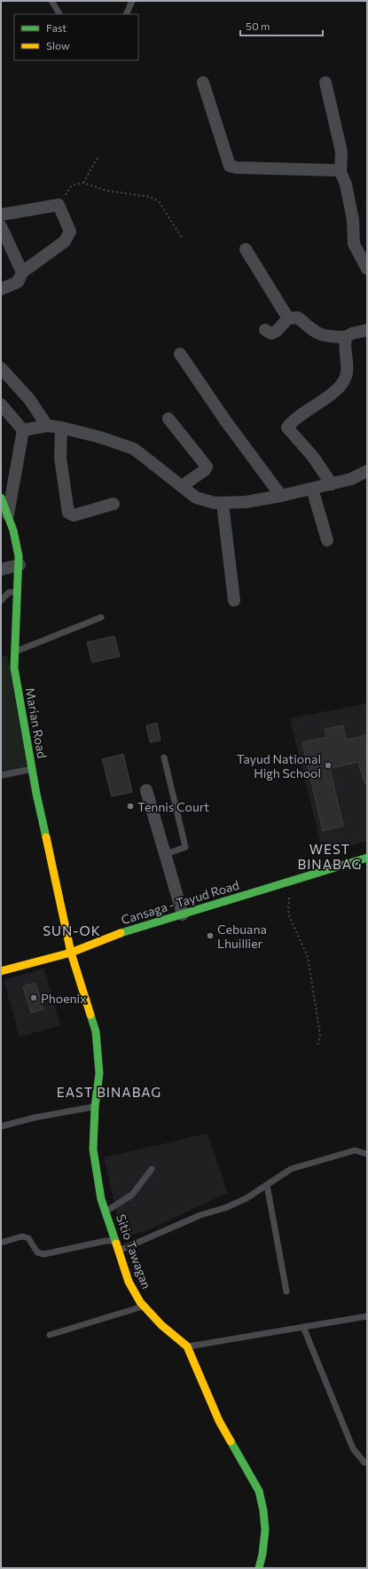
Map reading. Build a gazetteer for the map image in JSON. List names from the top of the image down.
{
  "streets": {
    "main road": ["Marian Road", "Cansaga - Tayud Road", "Sitio Tawagan"]
  },
  "crossings": [
    ["Marian Road", "Cansaga - Tayud Road"],
    ["Marian Road", "Sitio Tawagan"],
    ["Cansaga - Tayud Road", "Sitio Tawagan"]
  ],
  "districts": ["WEST BINABAG", "SUN-OK", "EAST BINABAG"],
  "places": [
    "Tayud National High School",
    "Tennis Court",
    "Cebuana Lhuillier",
    "Phoenix"
  ],
  "legend": ["Fast", "Slow"],
  "scale_bar": "50 m"
}
